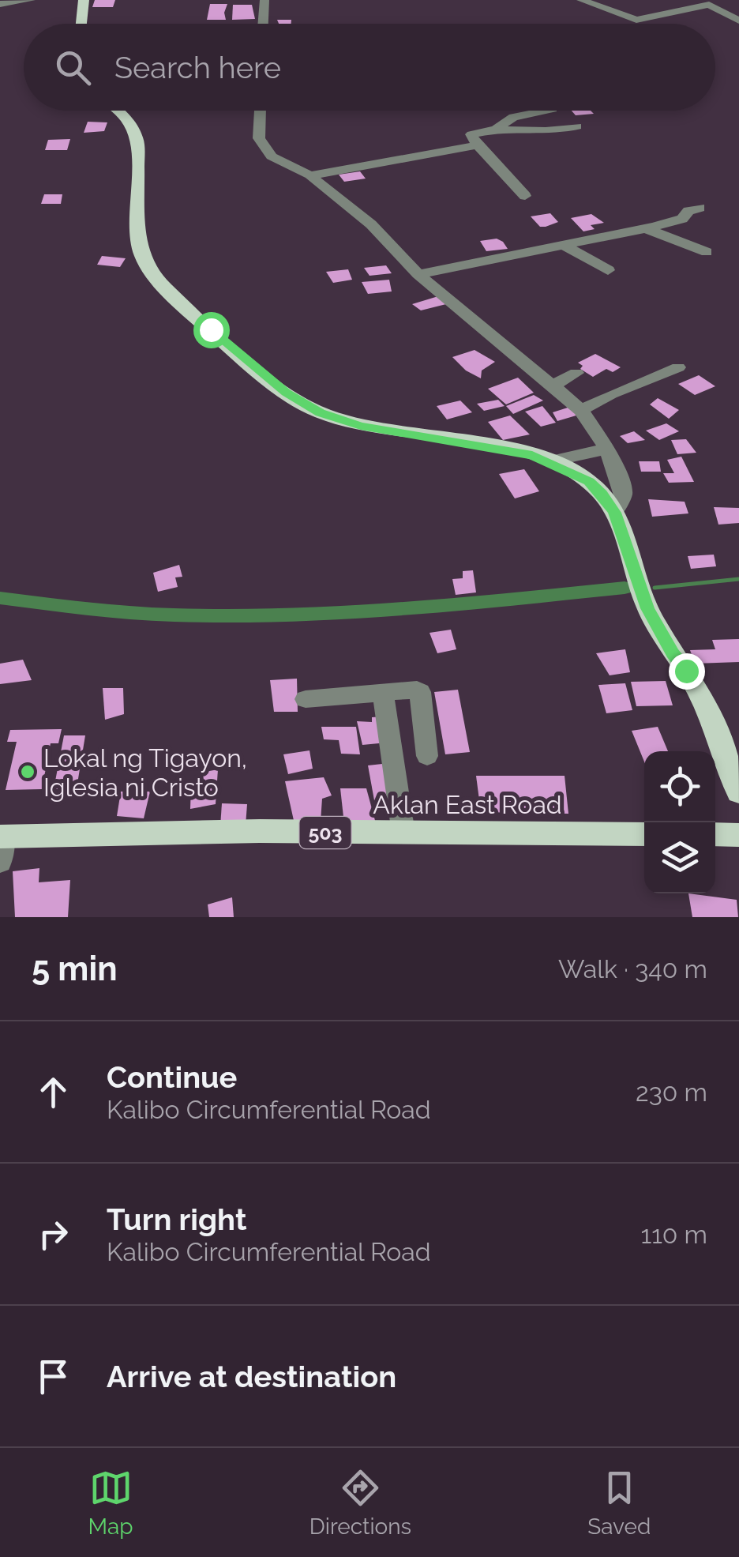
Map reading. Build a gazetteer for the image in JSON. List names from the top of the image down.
{
  "streets": {
    "main road": ["Aklan East Road", "503"]
  },
  "places": ["Lokal ng Tigayon, Iglesia ni Cristo"],
  "page": {
    "search": "Search here",
    "heading": ["5 min", "Walk · 340 m"],
    "list": [
      ["Continue", "Kalibo Circumferential Road", "230 m"],
      ["Turn right", "Kalibo Circumferential Road", "110 m"],
      "Arrive at destination"
    ],
    "nav": ["Map", "Directions", "Saved"]
  }
}
